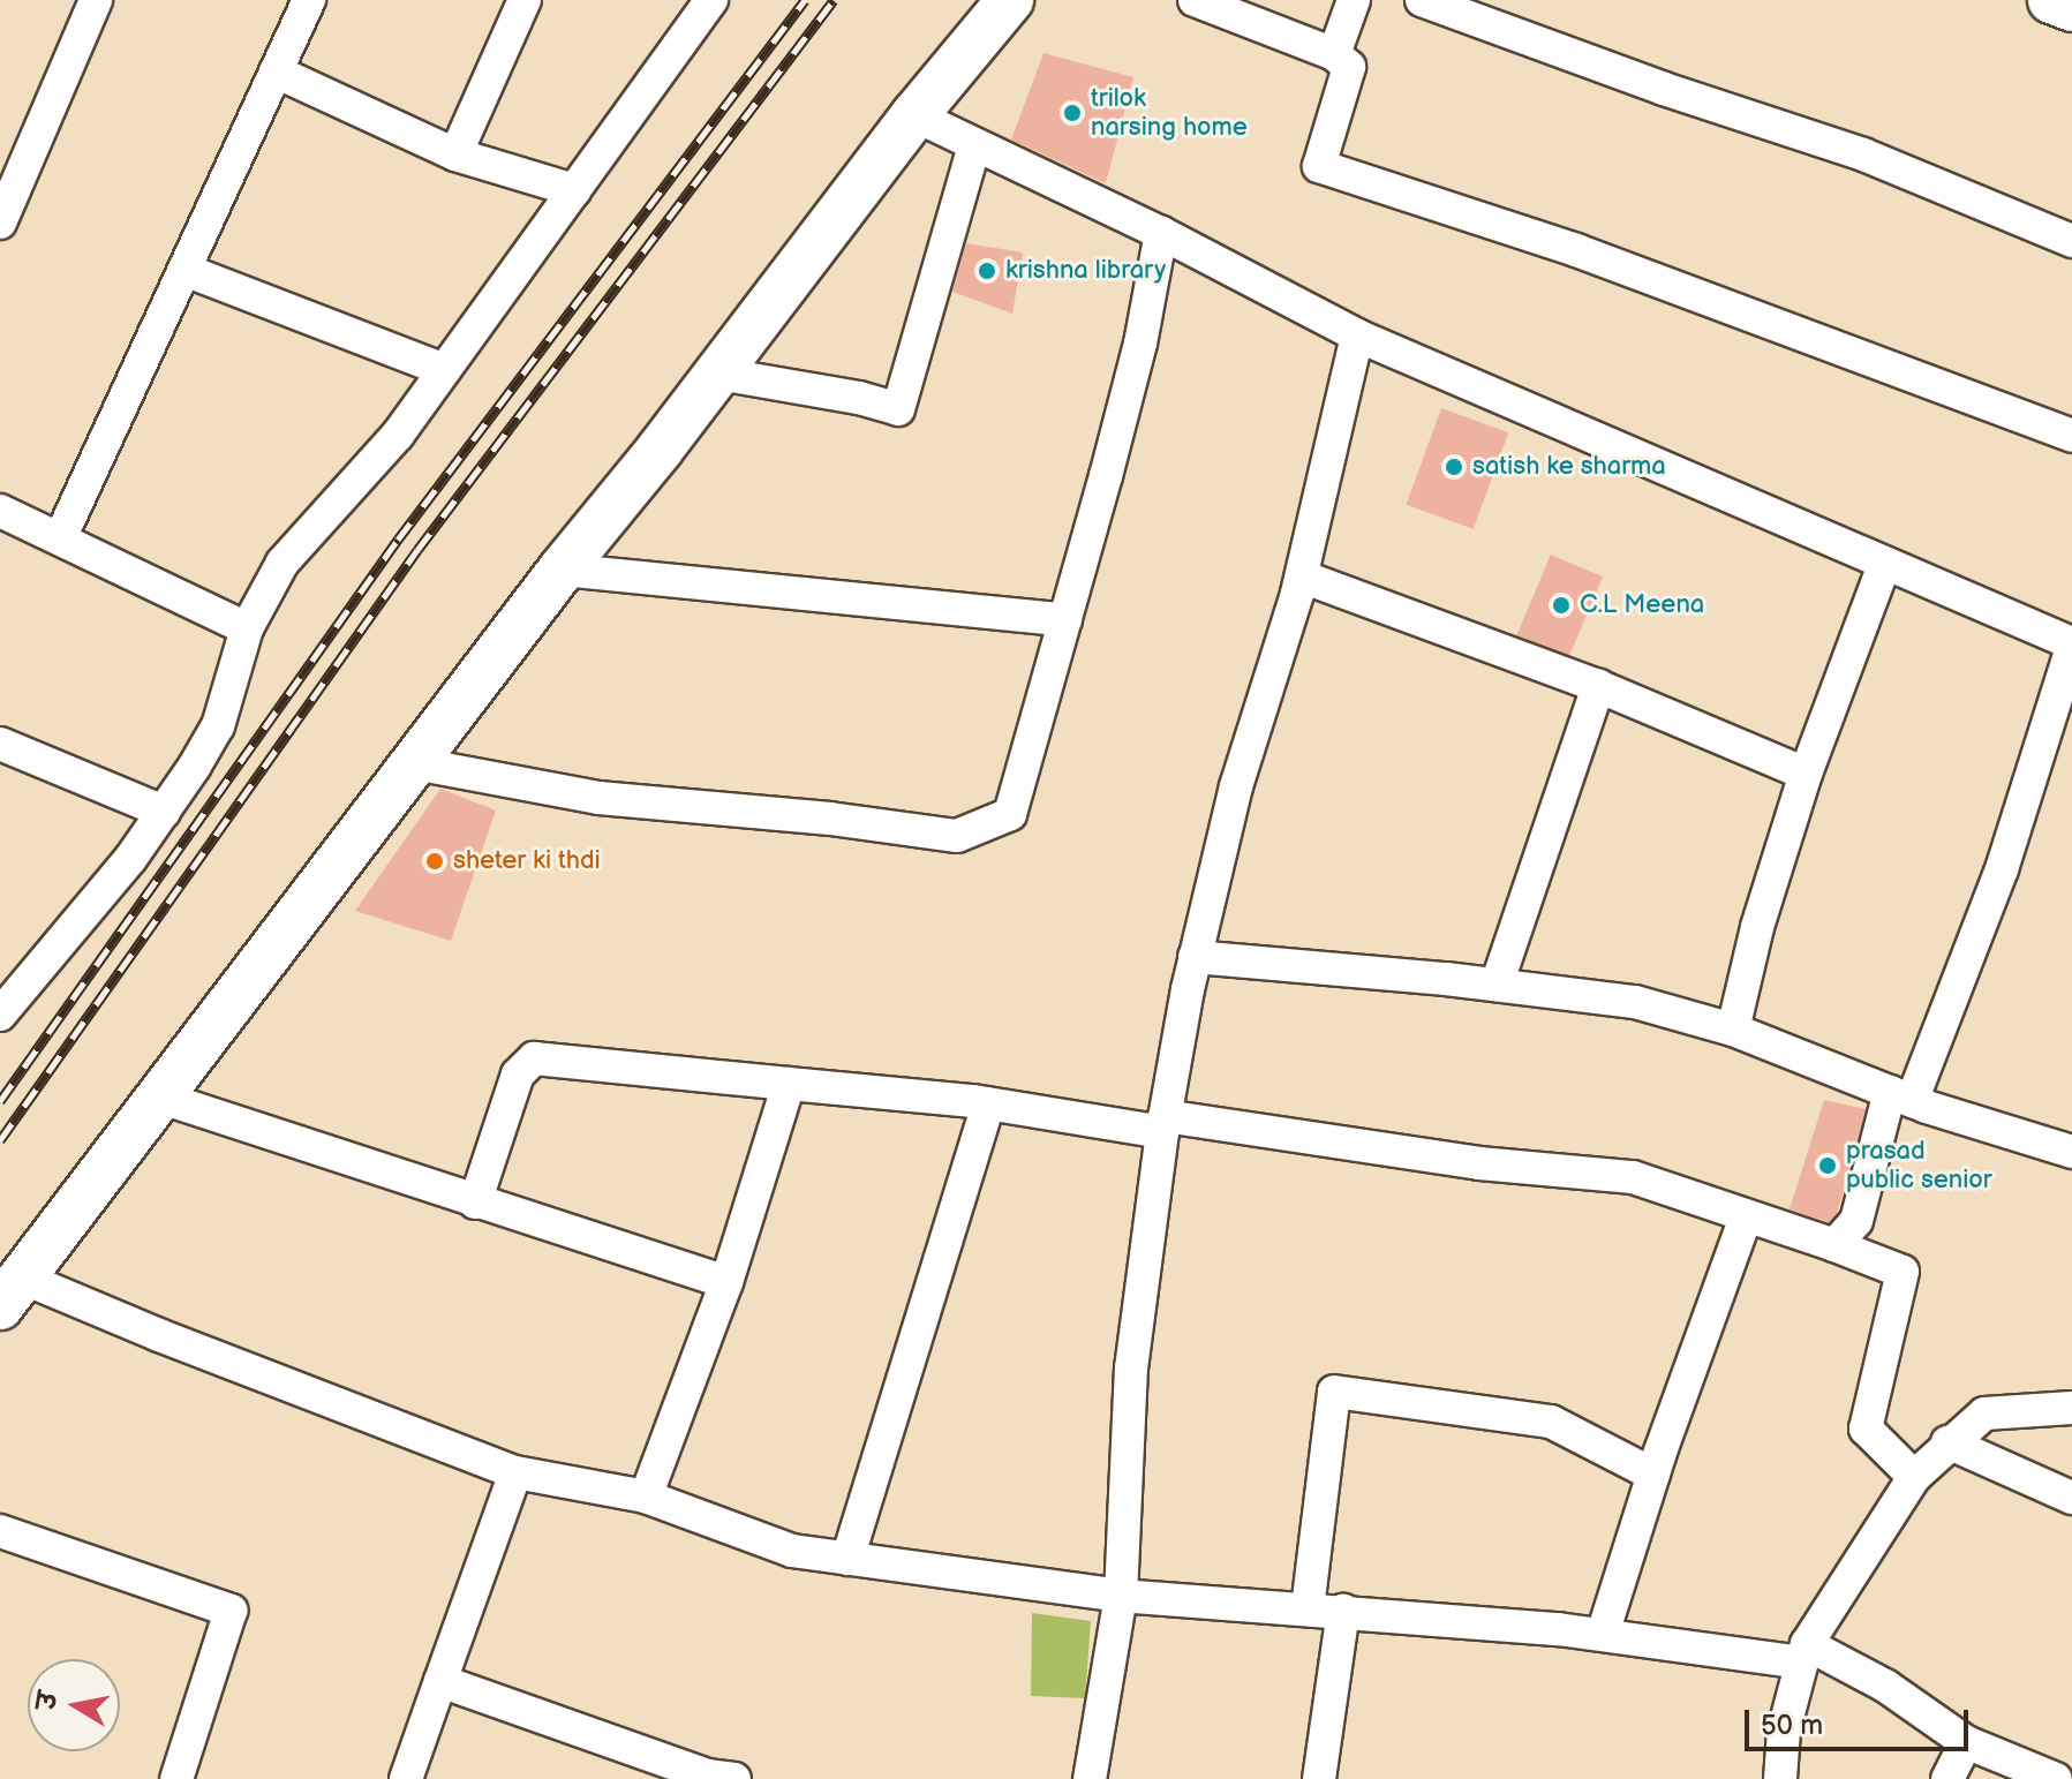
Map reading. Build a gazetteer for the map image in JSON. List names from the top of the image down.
{
  "places": [
    "trilok narsing home",
    "krishna library",
    "satish ke sharma",
    "C.L Meena",
    "sheter ki thdi",
    "prasad public senior"
  ],
  "scale_bar": "50 m",
  "north": "left"
}
